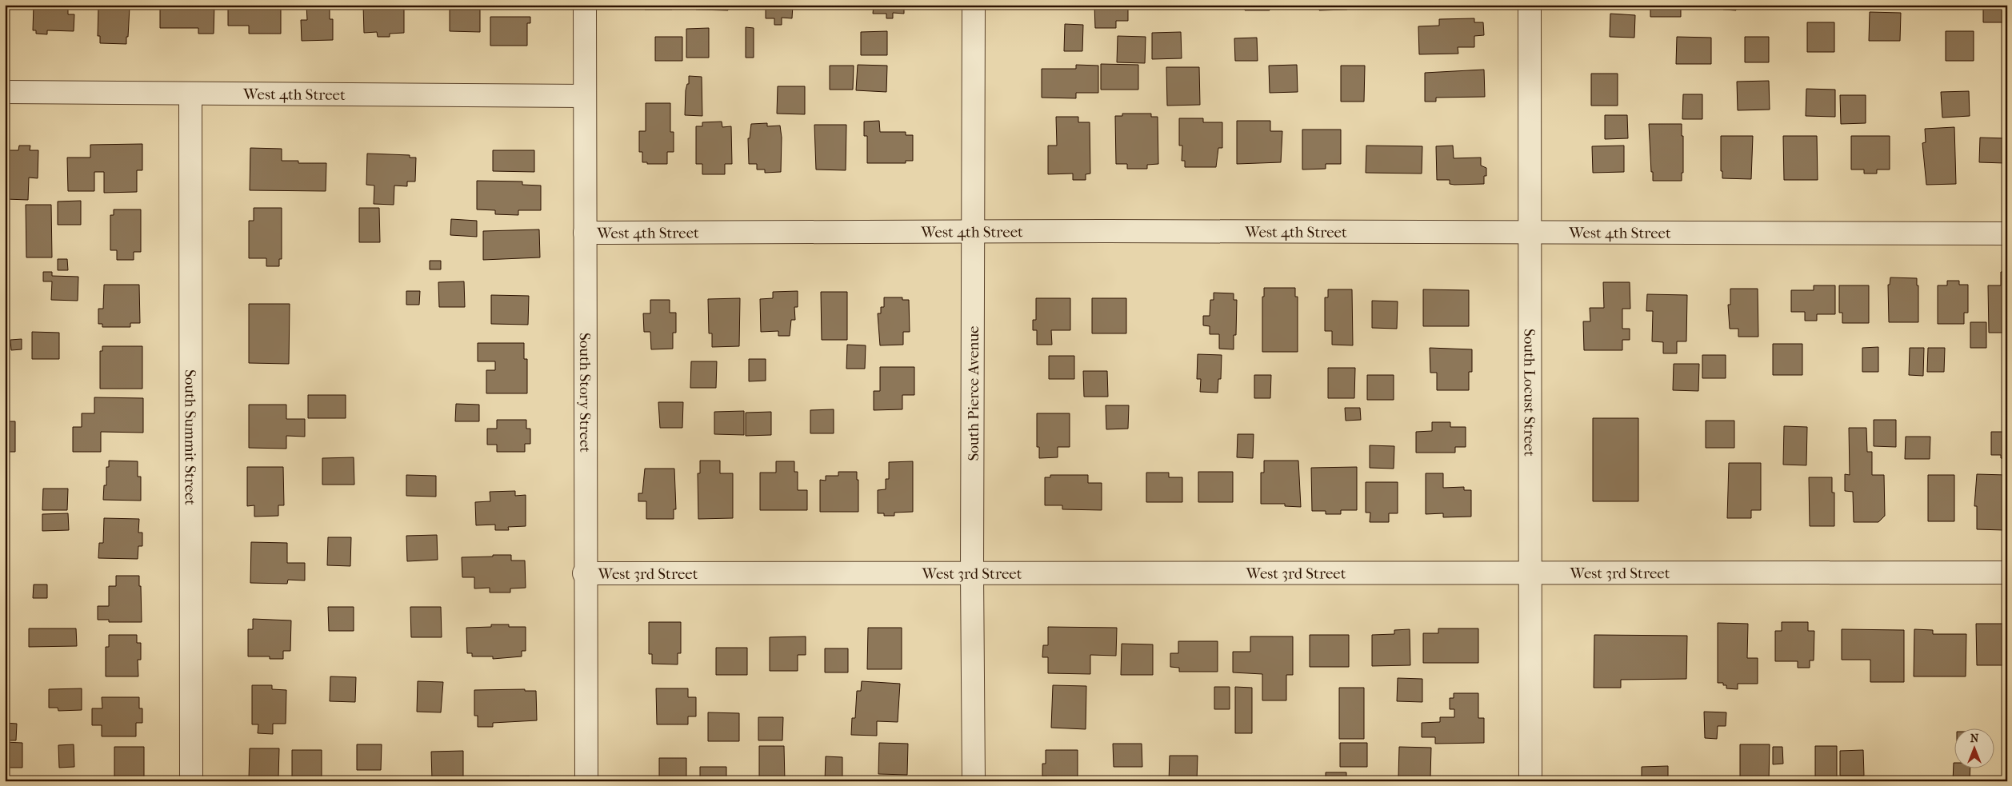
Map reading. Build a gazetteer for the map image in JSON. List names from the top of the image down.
{
  "streets": {
    "street": [
      "West 4th Street",
      "South Story Street",
      "South Pierce Avenue",
      "South Locust Street",
      "South Summit Street",
      "West 3rd Street"
    ]
  },
  "crossings": [
    ["West 4th Street", "South Story Street"],
    ["West 4th Street", "South Pierce Avenue"],
    ["West 4th Street", "South Locust Street"],
    ["West 4th Street", "South Summit Street"],
    ["South Story Street", "West 3rd Street"],
    ["South Pierce Avenue", "West 3rd Street"],
    ["South Locust Street", "West 3rd Street"]
  ],
  "north": "top"
}
